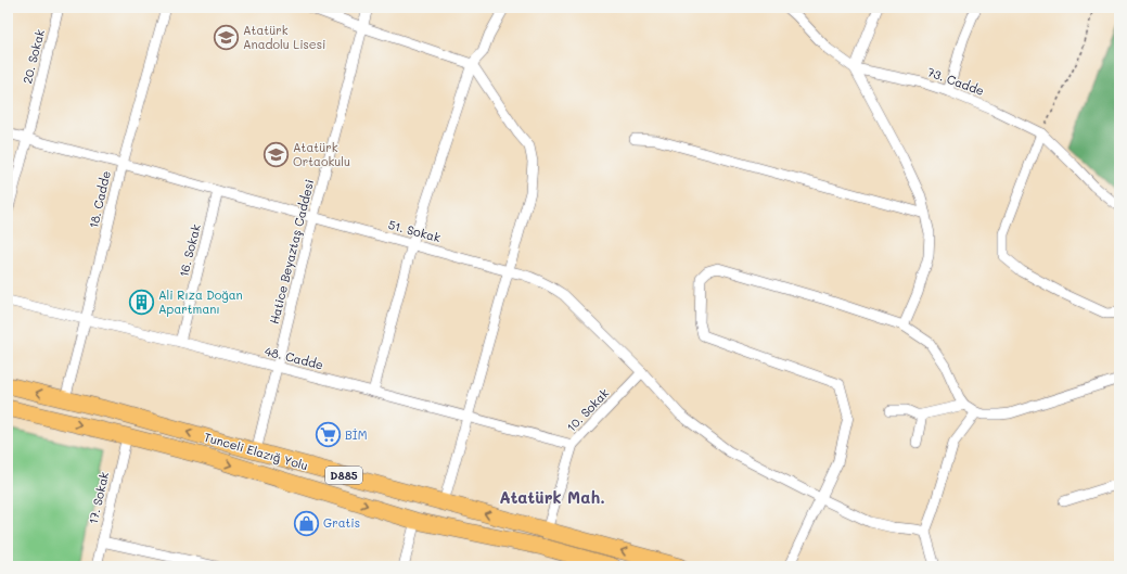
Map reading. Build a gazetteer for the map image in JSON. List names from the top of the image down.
{
  "streets": {
    "main road": ["Tunceli Elazığ Yolu", "D885"],
    "street": [
      "20. Sokak",
      "73. Cadde",
      "18. Cadde",
      "51. Sokak",
      "16. Sokak",
      "Hatice Beyaztaş Caddesi",
      "48. Cadde",
      "10. Sokak",
      "17. Sokak"
    ]
  },
  "crossings": [
    ["20. Sokak", "51. Sokak"],
    ["18. Cadde", "51. Sokak"],
    ["18. Cadde", "48. Cadde"],
    ["18. Cadde", "Tunceli Elazığ Yolu"],
    ["51. Sokak", "16. Sokak"],
    ["51. Sokak", "Hatice Beyaztaş Caddesi"],
    ["51. Sokak", "10. Sokak"],
    ["16. Sokak", "48. Cadde"],
    ["Hatice Beyaztaş Caddesi", "48. Cadde"],
    ["Hatice Beyaztaş Caddesi", "Tunceli Elazığ Yolu"],
    ["48. Cadde", "10. Sokak"],
    ["10. Sokak", "Tunceli Elazığ Yolu"],
    ["Tunceli Elazığ Yolu", "17. Sokak"]
  ],
  "districts": ["Atatürk Mah."],
  "places": {
    "school or university": ["Atatürk Anadolu Lisesi", "Atatürk Ortaokulu"],
    "building": ["Ali Rıza Doğan Apartmanı"],
    "supermarket": ["BİM"],
    "shop": ["Gratis"]
  }
}
